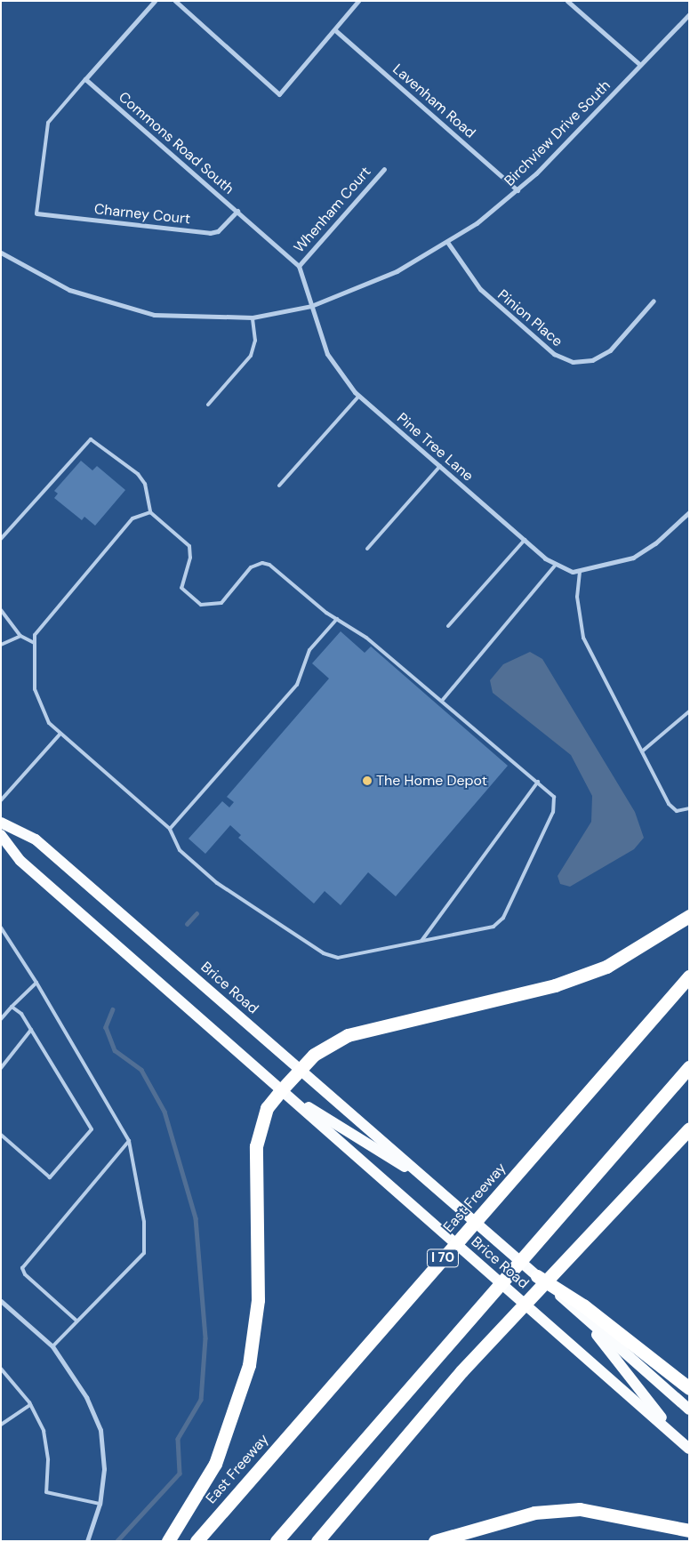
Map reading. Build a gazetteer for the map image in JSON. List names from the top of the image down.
{
  "streets": {
    "highway": ["East Freeway", "I 70"],
    "main road": ["Brice Road"],
    "street": [
      "Lavenham Road",
      "Birchview Drive South",
      "Commons Road South",
      "Whenham Court",
      "Charney Court",
      "Pinion Place",
      "Pine Tree Lane"
    ]
  },
  "crossings": [
    ["Lavenham Road", "Birchview Drive South"],
    ["Birchview Drive South", "Pinion Place"],
    ["Birchview Drive South", "Pine Tree Lane"],
    ["Commons Road South", "Whenham Court"],
    ["Commons Road South", "Charney Court"]
  ],
  "places": ["The Home Depot"]
}
